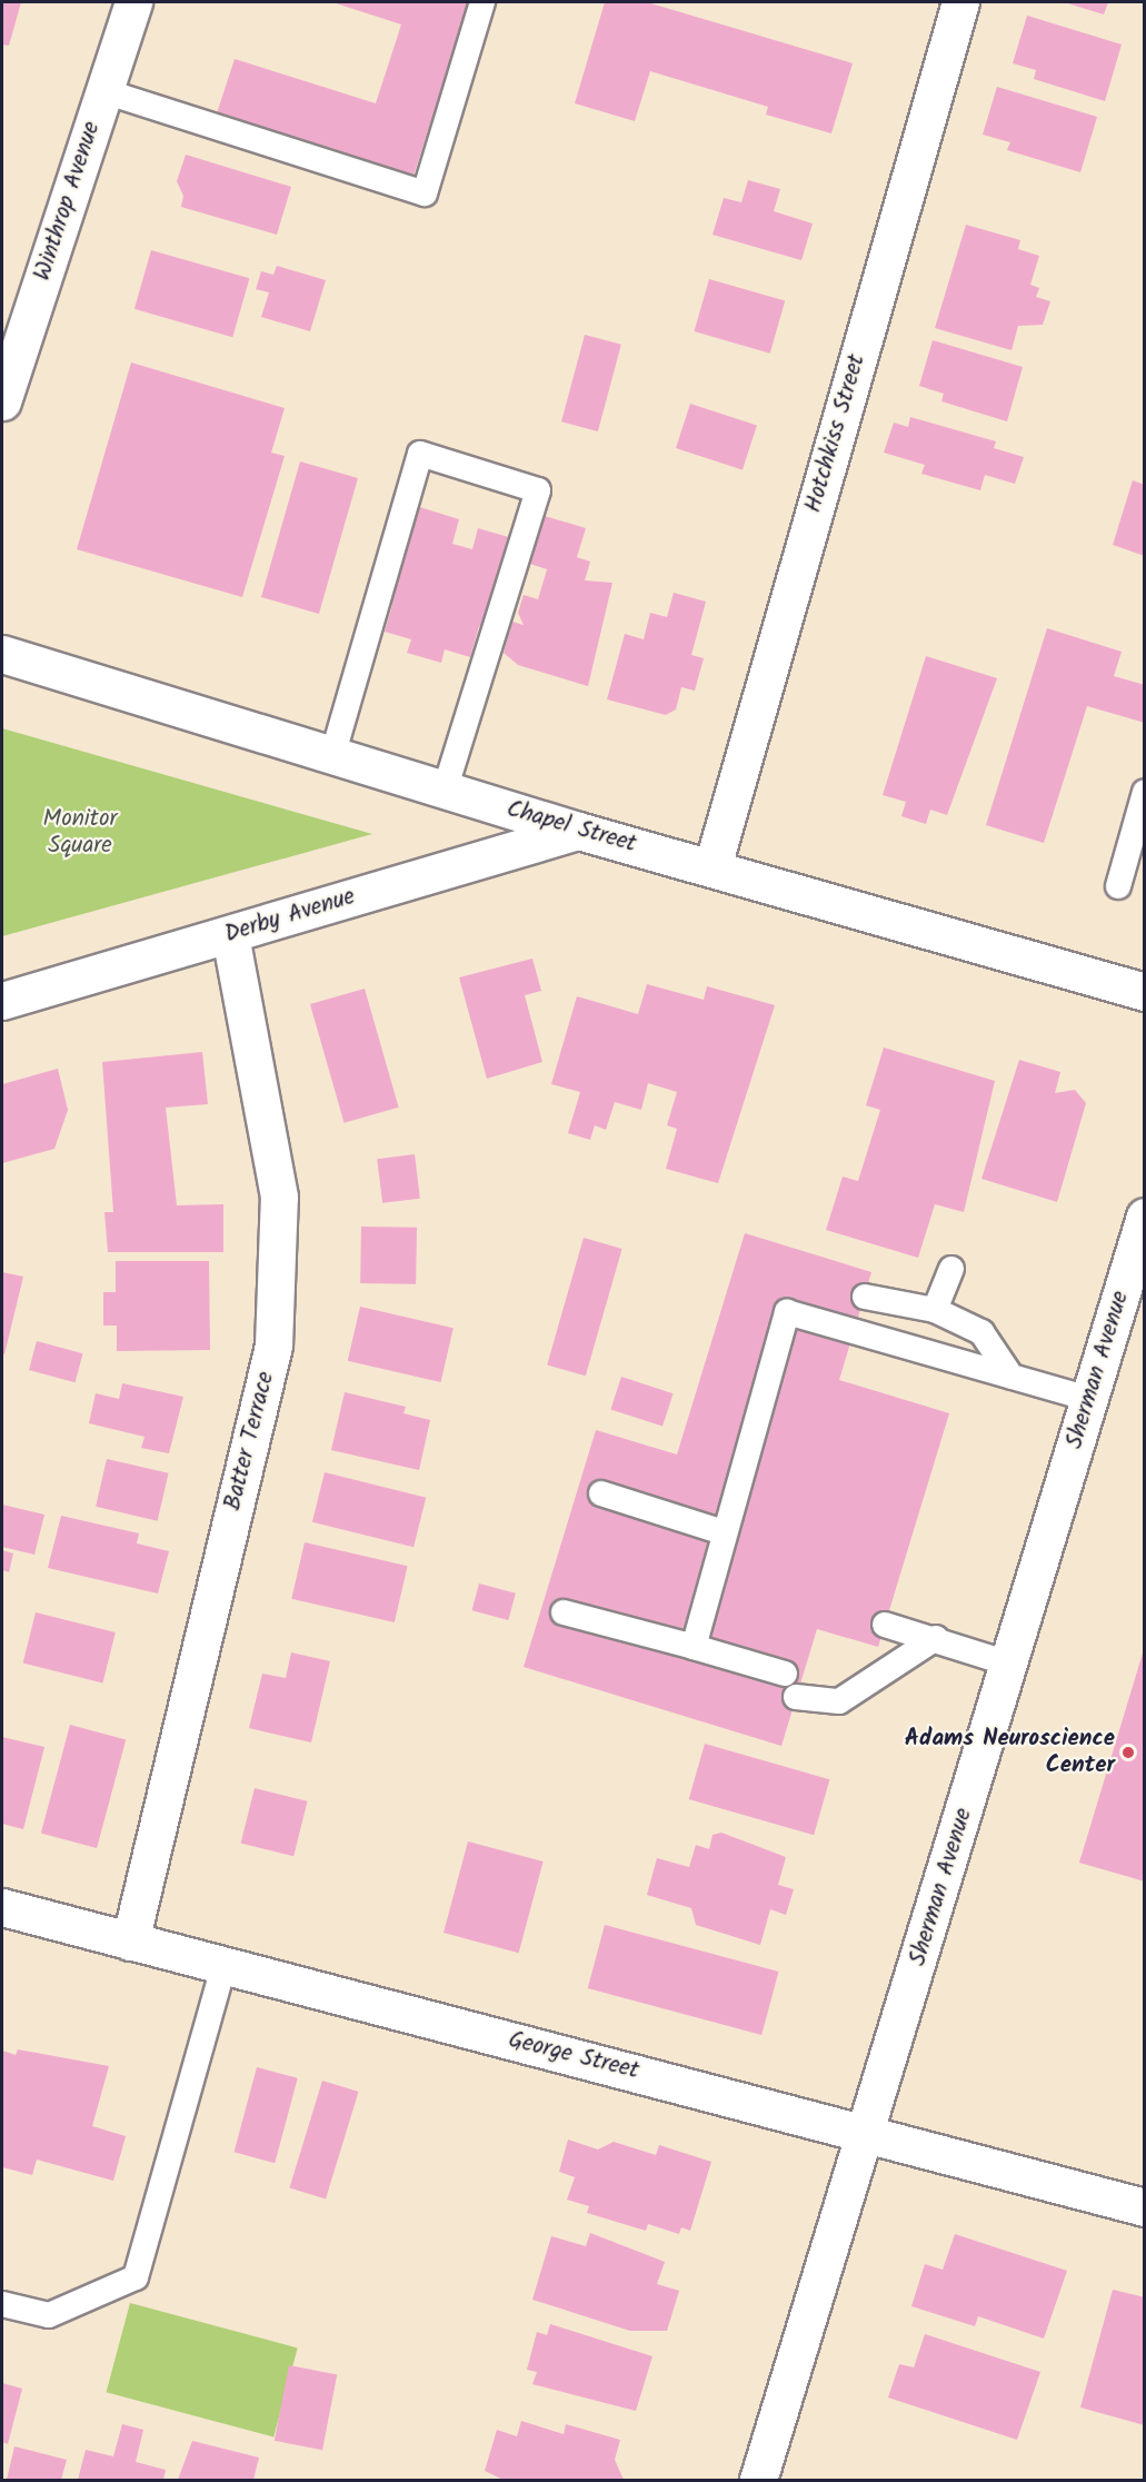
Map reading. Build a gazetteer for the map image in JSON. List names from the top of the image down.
{
  "streets": {
    "main road": [
      "Winthrop Avenue",
      "Hotchkiss Street",
      "Chapel Street",
      "Derby Avenue",
      "Sherman Avenue",
      "Batter Terrace",
      "George Street"
    ]
  },
  "crossings": [
    ["Hotchkiss Street", "Chapel Street"],
    ["Chapel Street", "Derby Avenue"],
    ["Derby Avenue", "Batter Terrace"],
    ["Sherman Avenue", "George Street"],
    ["Batter Terrace", "George Street"]
  ],
  "parks": ["Monitor Square"],
  "places": ["Adams Neuroscience Center"]
}
